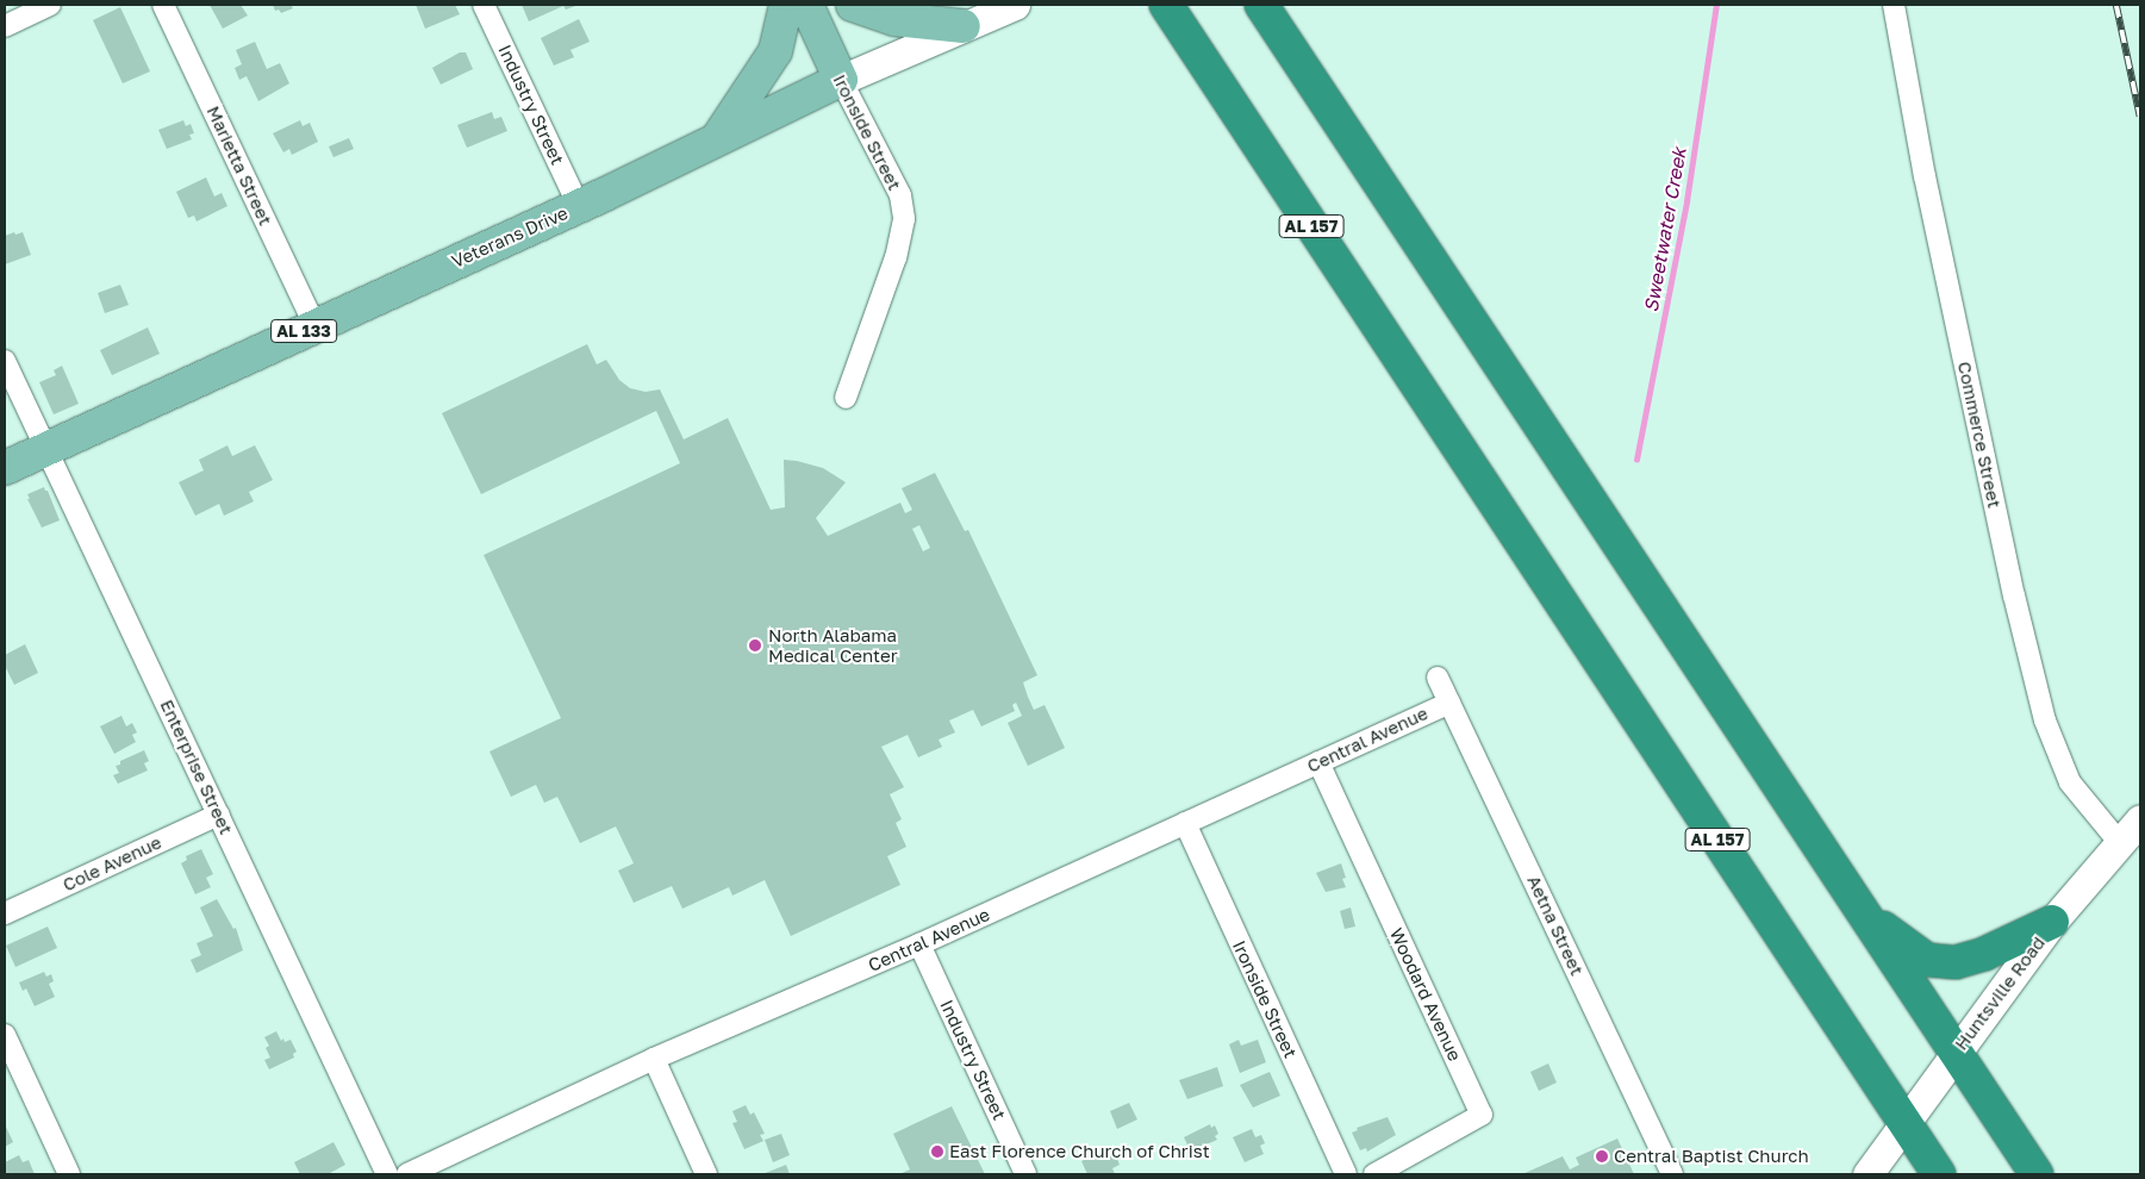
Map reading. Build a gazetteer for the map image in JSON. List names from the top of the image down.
{
  "streets": {
    "highway": ["AL 157"],
    "main road": [
      "Ironside Street",
      "Veterans Drive",
      "AL 133",
      "Huntsville Road"
    ],
    "street": [
      "Industry Street",
      "Marietta Street",
      "Commerce Street",
      "Central Avenue",
      "Enterprise Street",
      "Cole Avenue",
      "Aetna Street",
      "Woodard Avenue"
    ]
  },
  "crossings": [
    ["Industry Street", "Veterans Drive"],
    ["Industry Street", "Central Avenue"],
    ["Ironside Street", "Veterans Drive"],
    ["Ironside Street", "Central Avenue"],
    ["Marietta Street", "Veterans Drive"],
    ["AL 157", "Huntsville Road"],
    ["Veterans Drive", "Enterprise Street"],
    ["Commerce Street", "Huntsville Road"],
    ["Central Avenue", "Aetna Street"],
    ["Central Avenue", "Woodard Avenue"],
    ["Enterprise Street", "Cole Avenue"]
  ],
  "water": ["Sweetwater Creek"],
  "places": ["North Alabama Medical Center", "East Florence Church of Christ", "Central Baptist Church"]
}
